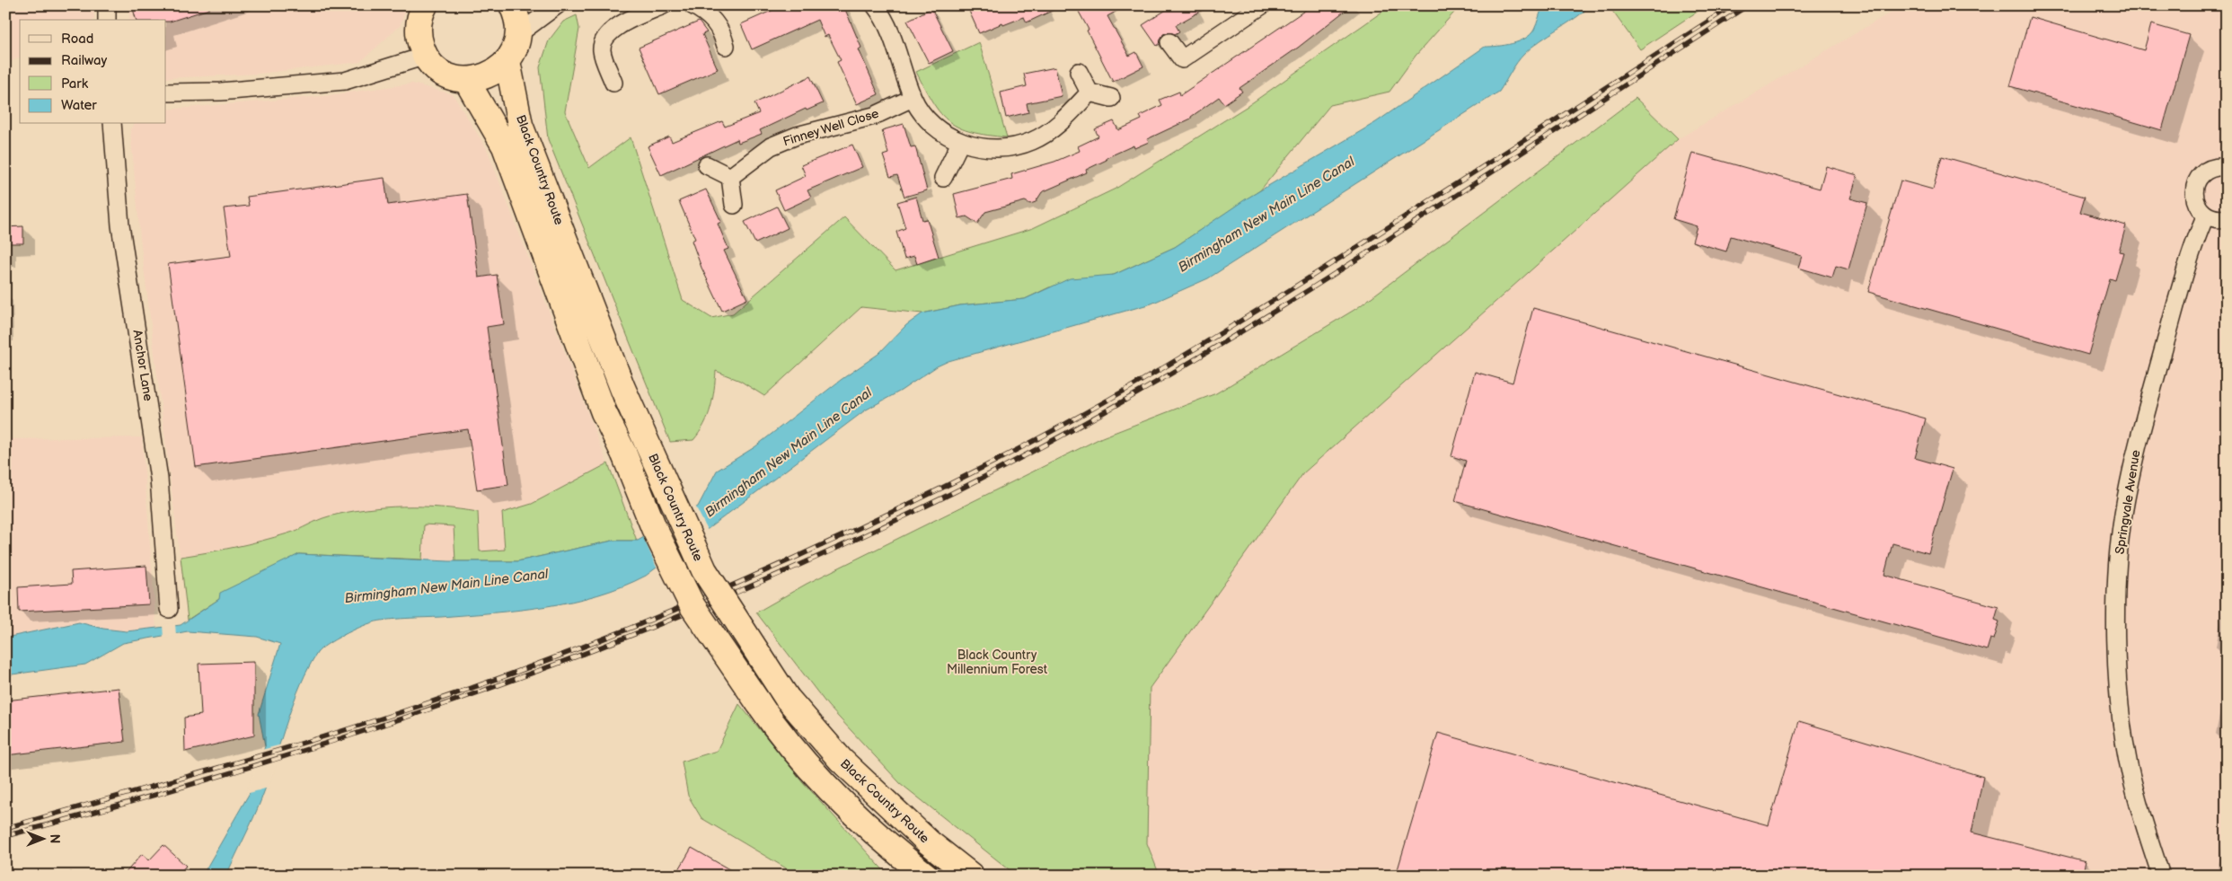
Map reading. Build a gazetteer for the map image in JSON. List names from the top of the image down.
{
  "streets": {
    "highway": ["Black Country Route"],
    "street": ["Finney Well Close", "Anchor Lane", "Springvale Avenue"]
  },
  "water": ["Birmingham New Main Line Canal"],
  "parks": ["Black Country Millennium Forest"],
  "legend": [
    "Road",
    "Railway",
    "Park",
    "Water"
  ],
  "north": "right"
}
